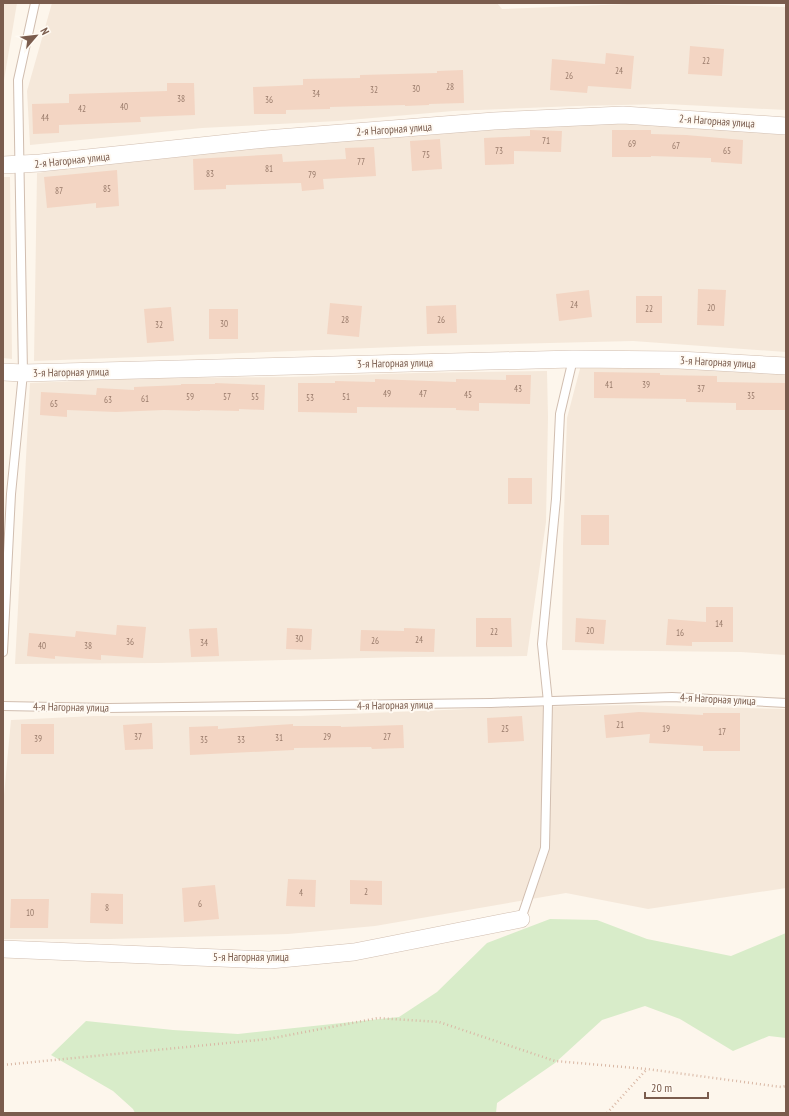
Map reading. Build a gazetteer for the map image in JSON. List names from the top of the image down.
{
  "streets": {
    "street": ["2-я Нагорная улица", "3-я Нагорная улица", "5-я Нагорная улица"],
    "lane": ["4-я Нагорная улица"]
  },
  "house_numbers": [
    "22",
    "24",
    "26",
    "28",
    "30",
    "32",
    "34",
    "38",
    "36",
    "40",
    "42",
    "44",
    "71",
    "69",
    "67",
    "73",
    "65",
    "75",
    "77",
    "81",
    "83",
    "79",
    "85",
    "87",
    "24",
    "20",
    "22",
    "28",
    "26",
    "30",
    "32",
    "41",
    "39",
    "43",
    "37",
    "49",
    "47",
    "45",
    "35",
    "59",
    "57",
    "55",
    "51",
    "53",
    "61",
    "63",
    "65",
    "14",
    "20",
    "22",
    "16",
    "30",
    "24",
    "26",
    "36",
    "34",
    "40",
    "38",
    "21",
    "25",
    "19",
    "17",
    "37",
    "29",
    "27",
    "31",
    "39",
    "35",
    "33",
    "2",
    "4",
    "6",
    "8",
    "10"
  ],
  "scale_bar": "20 m",
  "north": "top right"
}
